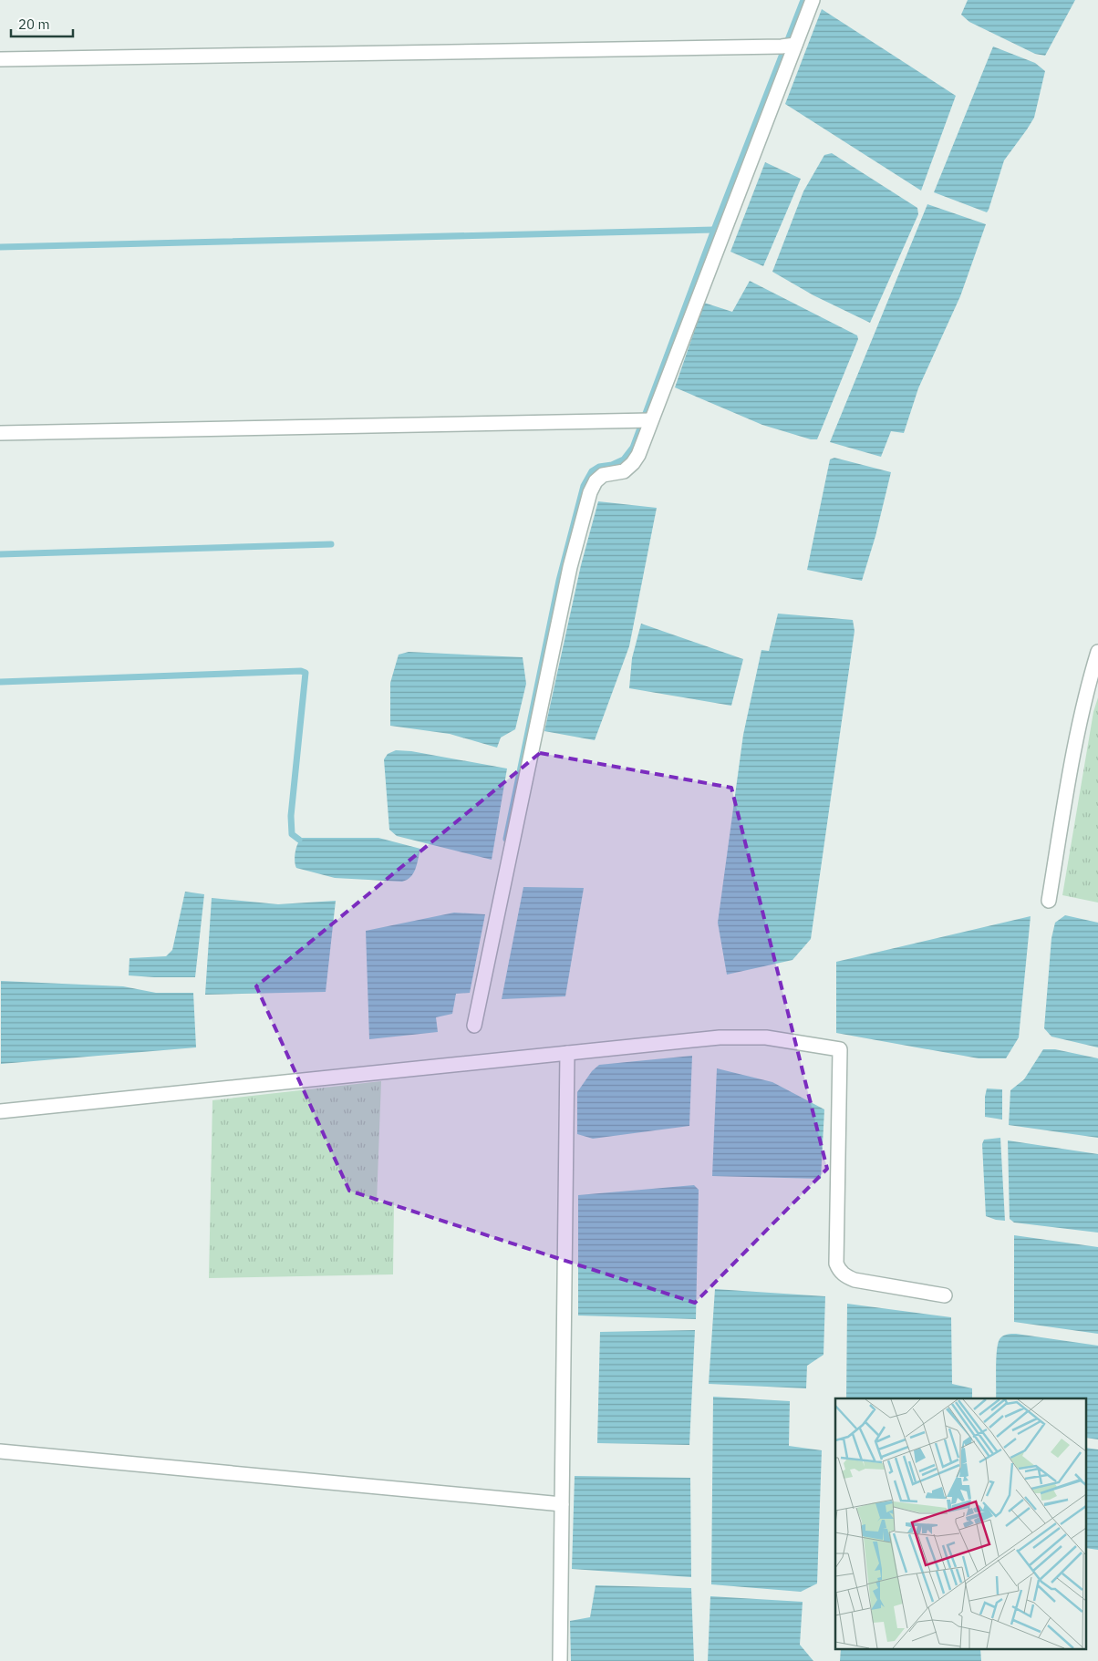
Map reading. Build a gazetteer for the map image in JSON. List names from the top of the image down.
{
  "scale_bar": "20 m"
}
